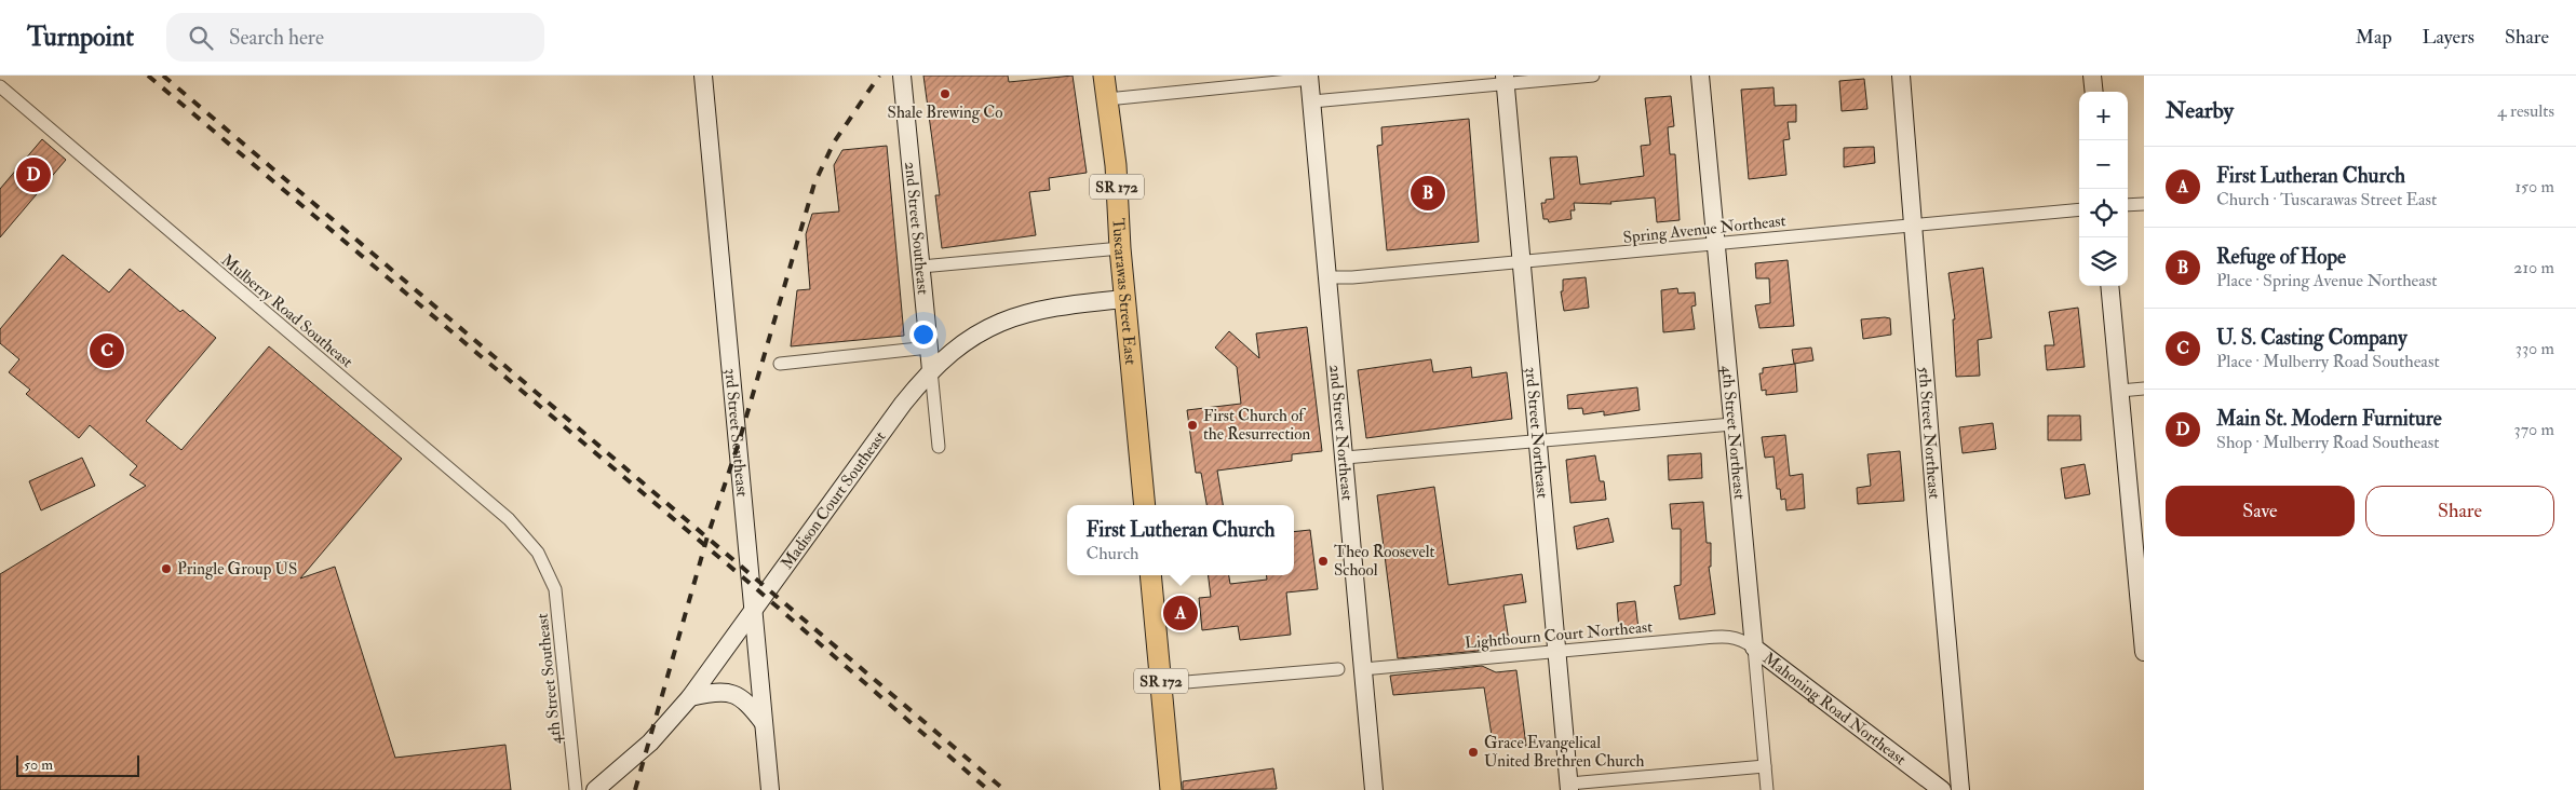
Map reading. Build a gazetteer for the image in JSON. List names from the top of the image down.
{
  "streets": {
    "main road": ["SR 172", "Tuscarawas Street East"],
    "street": [
      "2nd Street Southeast",
      "Spring Avenue Northeast",
      "Mulberry Road Southeast",
      "3rd Street Southeast",
      "2nd Street Northeast",
      "3rd Street Northeast",
      "4th Street Northeast",
      "5th Street Northeast",
      "Madison Court Southeast",
      "Lightbourn Court Northeast",
      "4th Street Southeast",
      "Mahoning Road Northeast"
    ]
  },
  "crossings": [
    ["2nd Street Southeast", "Madison Court Southeast"],
    ["Spring Avenue Northeast", "2nd Street Northeast"],
    ["Spring Avenue Northeast", "3rd Street Northeast"],
    ["Spring Avenue Northeast", "4th Street Northeast"],
    ["Spring Avenue Northeast", "5th Street Northeast"],
    ["Tuscarawas Street East", "Madison Court Southeast"],
    ["Mulberry Road Southeast", "4th Street Southeast"],
    ["3rd Street Southeast", "Madison Court Southeast"],
    ["2nd Street Northeast", "Lightbourn Court Northeast"],
    ["3rd Street Northeast", "Lightbourn Court Northeast"],
    ["4th Street Northeast", "Lightbourn Court Northeast"],
    ["4th Street Northeast", "Mahoning Road Northeast"],
    ["Lightbourn Court Northeast", "Mahoning Road Northeast"]
  ],
  "places": [
    "Shale Brewing Co",
    "First Church of the Resurrection",
    "Theo Roosevelt School",
    "Pringle Group US",
    "Grace Evangelical United Brethren Church"
  ],
  "scale_bar": "50 m",
  "page": {
    "header": "Turnpoint",
    "search": "Search here",
    "nav": ["Map", "Layers", "Share"],
    "heading": ["Nearby", "4 results"],
    "map_buttons": ["+", "−"],
    "list": [
      {
        "mark": "A",
        "name": "First Lutheran Church",
        "note": "Church · Tuscarawas Street East",
        "value": "150 m"
      },
      {
        "mark": "B",
        "name": "Refuge of Hope",
        "note": "Place · Spring Avenue Northeast",
        "value": "210 m"
      },
      {
        "mark": "C",
        "name": "U. S. Casting Company",
        "note": "Place · Mulberry Road Southeast",
        "value": "330 m"
      },
      {
        "mark": "D",
        "name": "Main St. Modern Furniture",
        "note": "Shop · Mulberry Road Southeast",
        "value": "370 m"
      }
    ],
    "pins": [
      "D",
      "B",
      "C",
      "A"
    ],
    "buttons": ["Save", "Share"],
    "popup": ["First Lutheran Church", "Church"],
    "scale": "50 m"
  }
}
